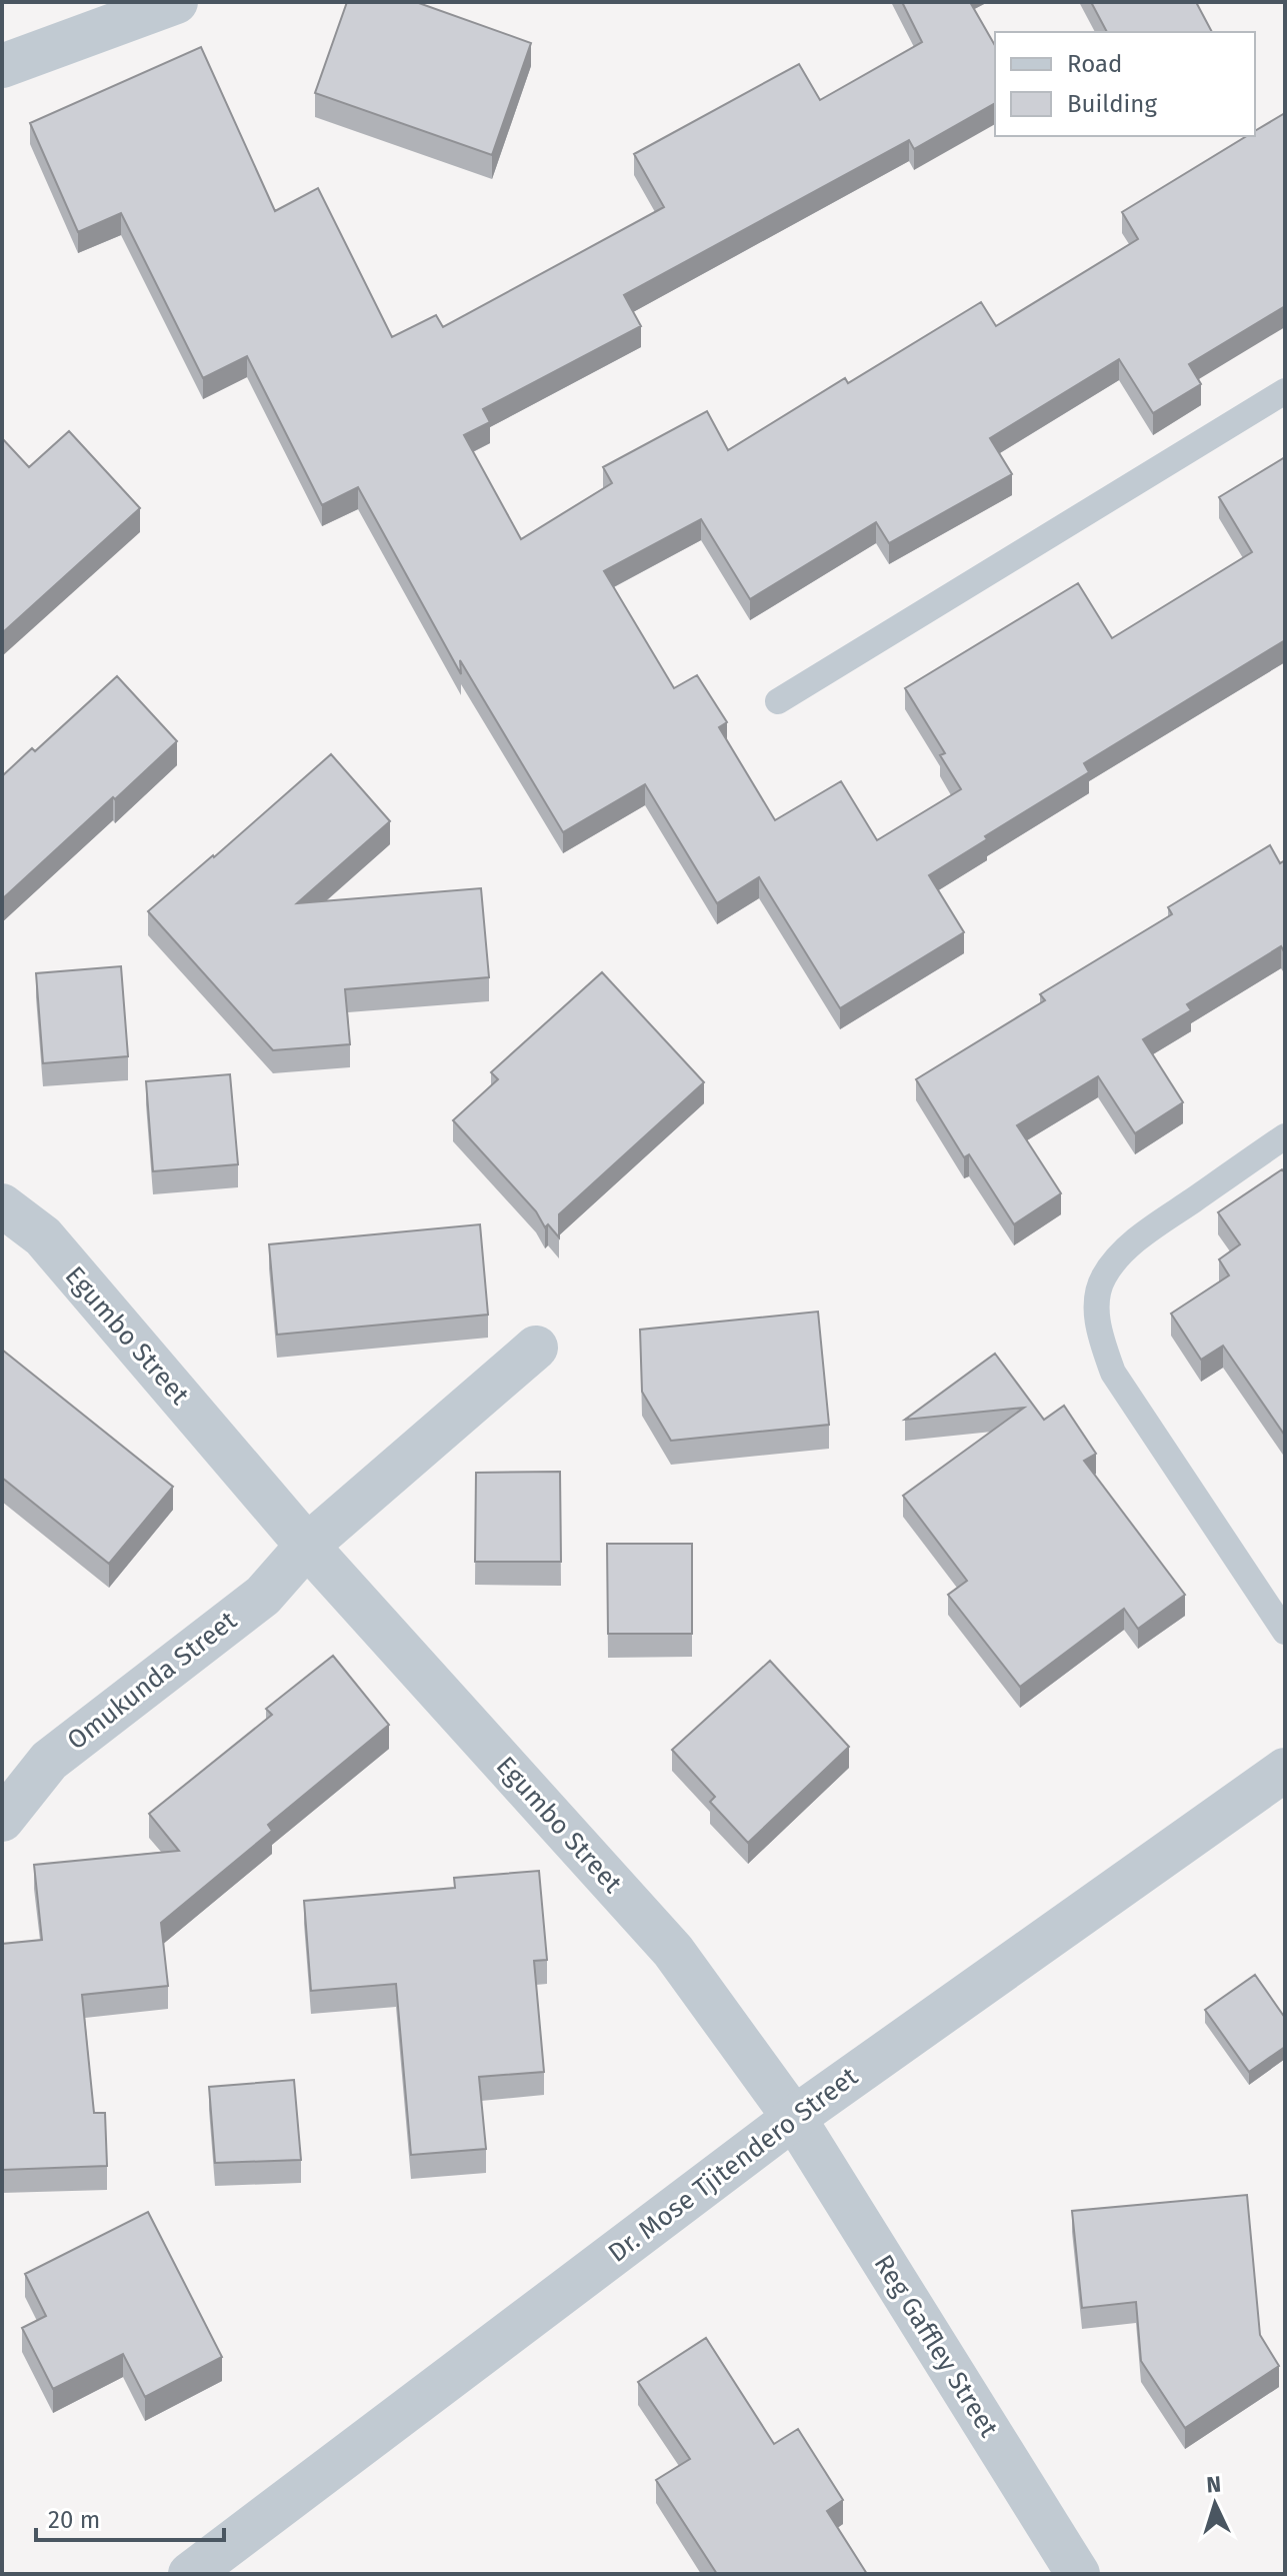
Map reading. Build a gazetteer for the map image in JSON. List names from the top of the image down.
{
  "streets": {
    "street": [
      "Egumbo Street",
      "Omukunda Street",
      "Dr. Mose Tjitendero Street",
      "Reg Gaffley Street"
    ]
  },
  "crossings": [
    ["Egumbo Street", "Omukunda Street"],
    ["Egumbo Street", "Dr. Mose Tjitendero Street"],
    ["Egumbo Street", "Reg Gaffley Street"],
    ["Dr. Mose Tjitendero Street", "Reg Gaffley Street"]
  ],
  "legend": ["Road", "Building"],
  "scale_bar": "20 m",
  "north": "top"
}
